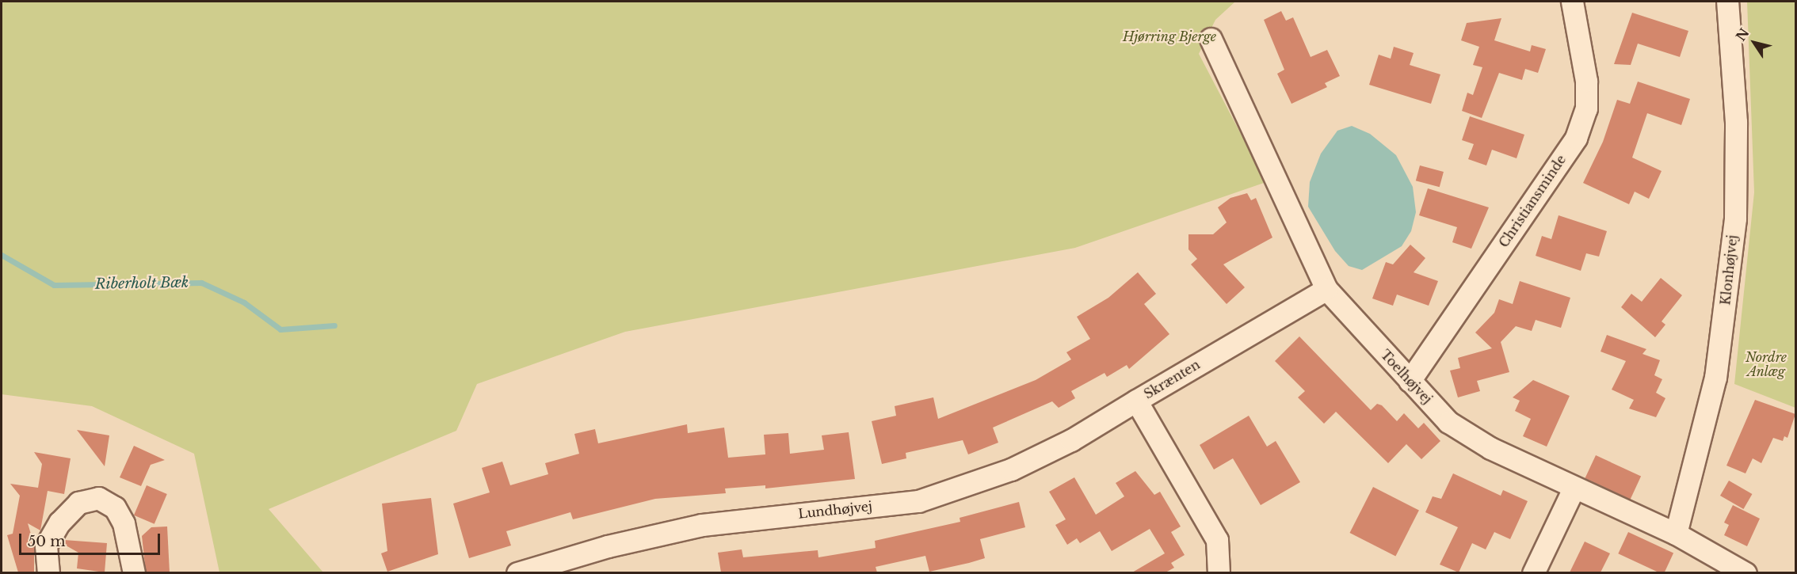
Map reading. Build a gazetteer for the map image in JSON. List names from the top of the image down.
{
  "streets": {
    "street": [
      "Christiansminde",
      "Klonhøjvej",
      "Toelhøjvej",
      "Skrænten",
      "Lundhøjvej"
    ]
  },
  "crossings": [
    ["Christiansminde", "Toelhøjvej"],
    ["Klonhøjvej", "Toelhøjvej"],
    ["Toelhøjvej", "Skrænten"],
    ["Skrænten", "Lundhøjvej"]
  ],
  "water": ["Riberholt Bæk"],
  "parks": ["Hjørring Bjerge", "Nordre Anlæg"],
  "scale_bar": "50 m",
  "north": "top left"
}
